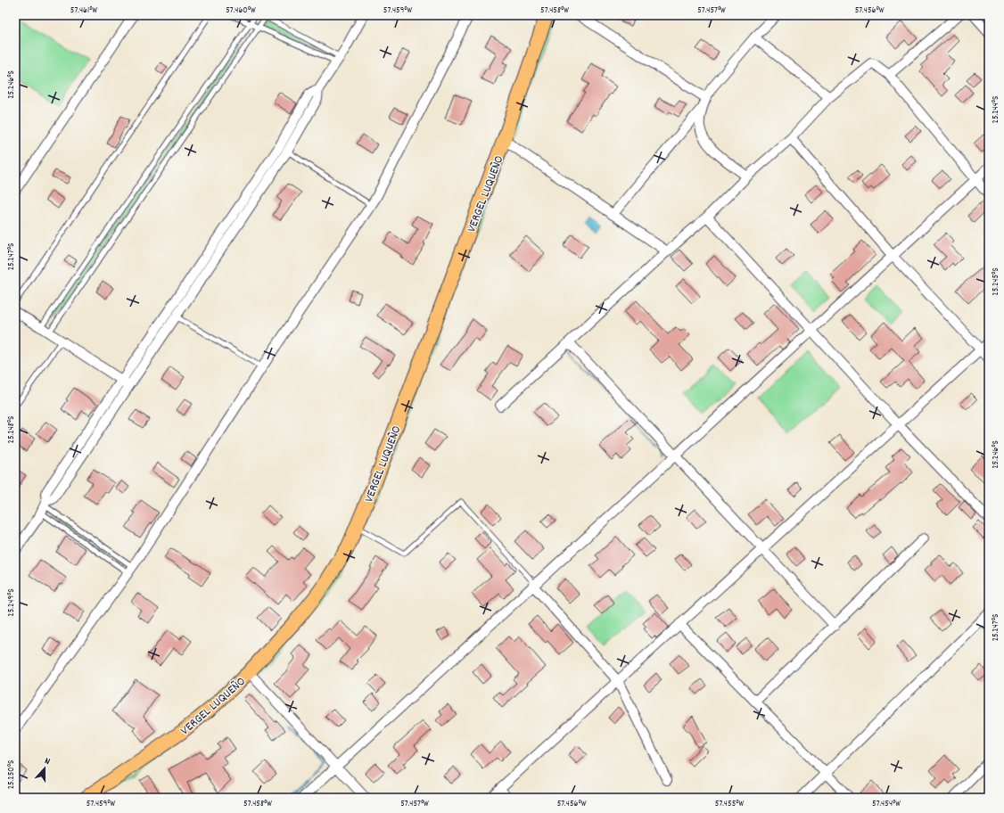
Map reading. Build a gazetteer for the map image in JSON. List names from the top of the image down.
{
  "streets": {
    "main road": ["VERGEL LUQUEÑO"]
  },
  "north": "top",
  "coordinates": [
    "57.461°W",
    "57.460°W",
    "57.459°W",
    "57.458°W",
    "57.457°W",
    "57.456°W",
    "25.246°S",
    "25.244°S",
    "25.247°S",
    "25.245°S",
    "25.248°S",
    "25.249°S",
    "25.250°S",
    "57.455°W",
    "57.454°W"
  ]
}
